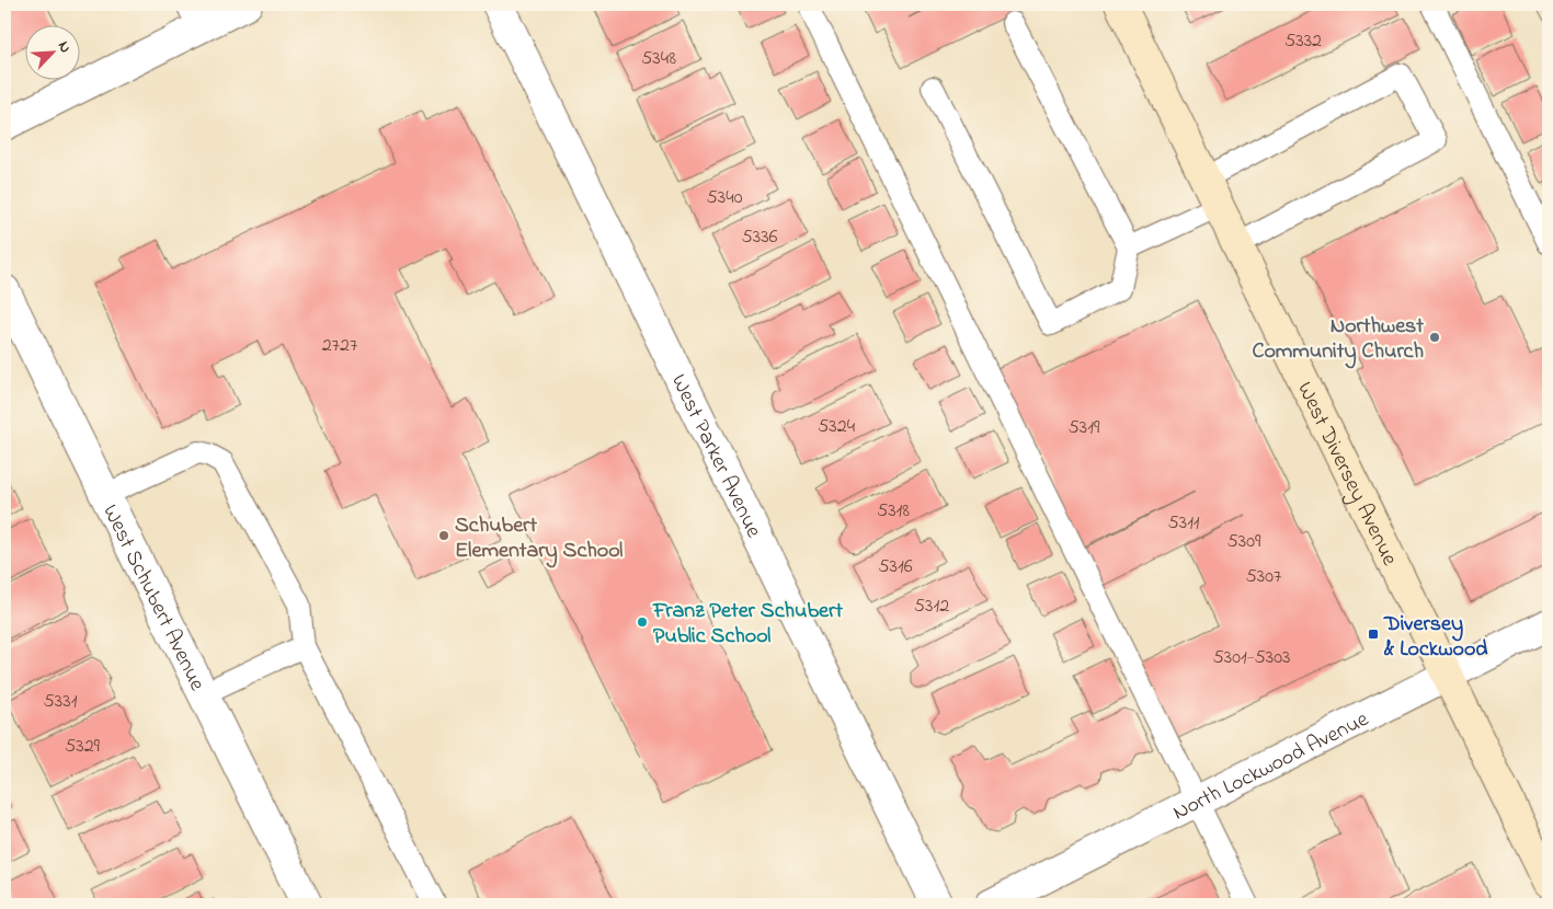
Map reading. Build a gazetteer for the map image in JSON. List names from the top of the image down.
{
  "streets": {
    "main road": ["West Diversey Avenue"],
    "street": ["West Parker Avenue", "West Schubert Avenue", "North Lockwood Avenue"]
  },
  "crossings": [
    ["West Diversey Avenue", "North Lockwood Avenue"]
  ],
  "places": {
    "other": ["Northwest Community Church", "Schubert Elementary School", "Franz Peter Schubert Public School"],
    "transit": ["Diversey & Lockwood"]
  },
  "house_numbers": [
    "5332",
    "5348",
    "5340",
    "5336",
    "2727",
    "5324",
    "5319",
    "5318",
    "5311",
    "5309",
    "5316",
    "5307",
    "5312",
    "5301-5303",
    "5331",
    "5329"
  ],
  "north": "top right"
}
